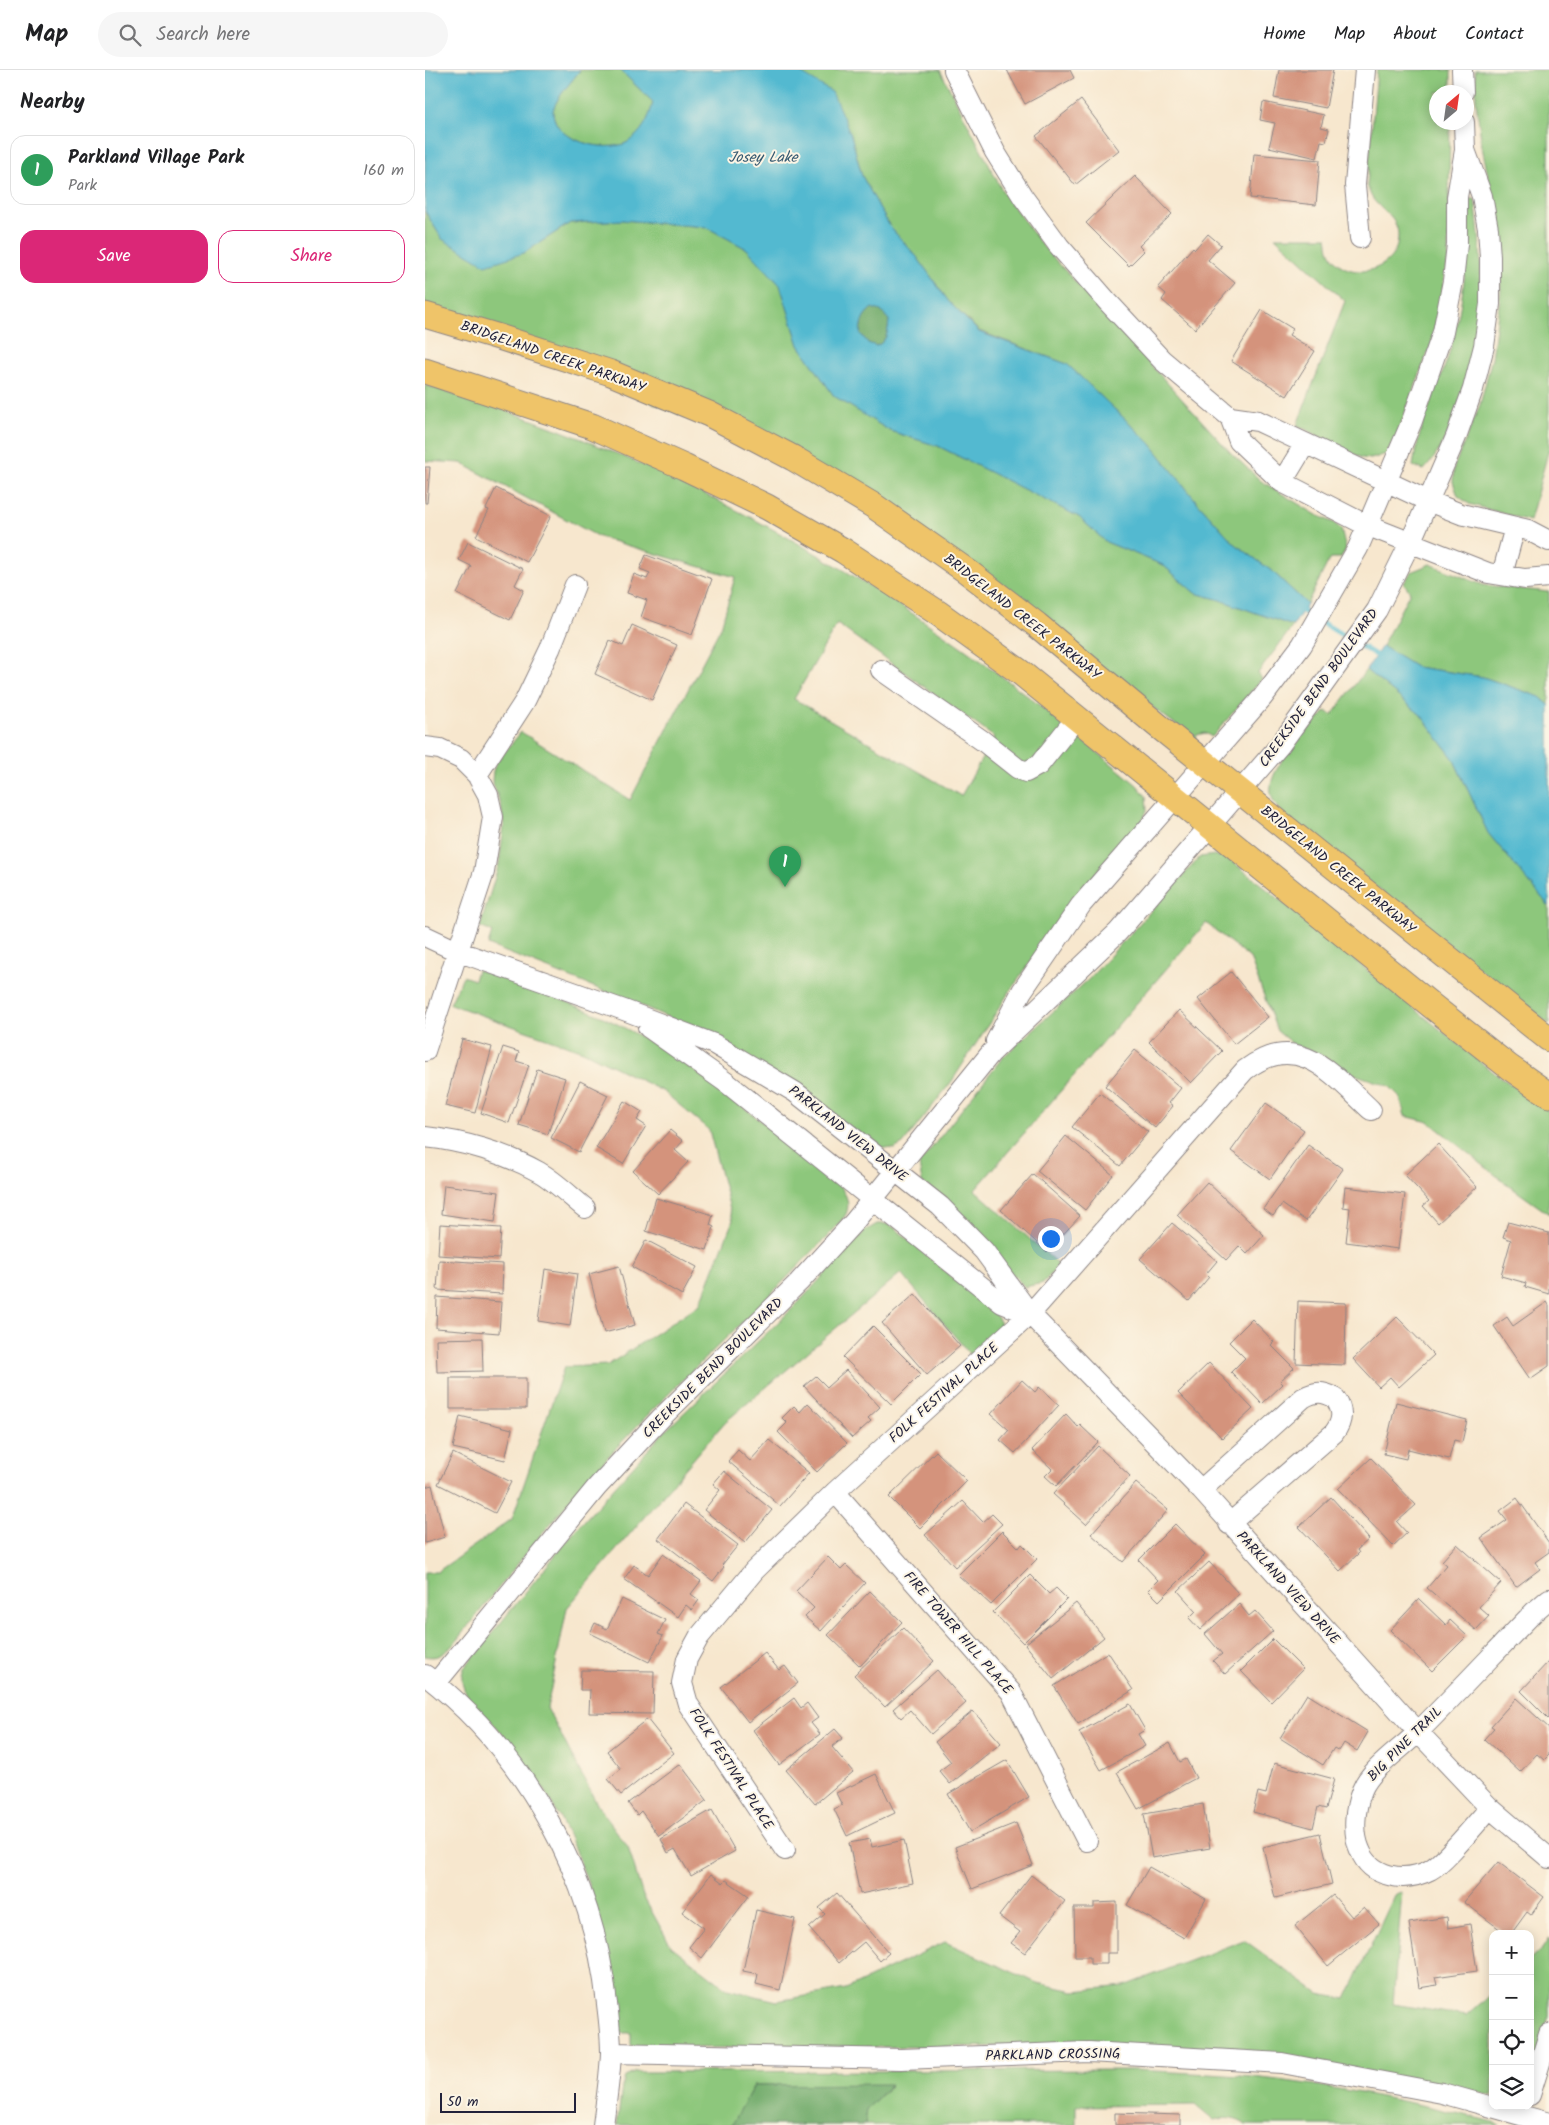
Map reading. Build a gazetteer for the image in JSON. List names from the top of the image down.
{
  "streets": {
    "main road": ["BRIDGELAND CREEK PARKWAY"],
    "street": [
      "CREEKSIDE BEND BOULEVARD",
      "PARKLAND VIEW DRIVE",
      "FOLK FESTIVAL PLACE",
      "FIRE TOWER HILL PLACE",
      "BIG PINE TRAIL",
      "PARKLAND CROSSING"
    ]
  },
  "crossings": [
    ["BRIDGELAND CREEK PARKWAY", "CREEKSIDE BEND BOULEVARD"],
    ["CREEKSIDE BEND BOULEVARD", "PARKLAND VIEW DRIVE"],
    ["PARKLAND VIEW DRIVE", "FOLK FESTIVAL PLACE"],
    ["PARKLAND VIEW DRIVE", "BIG PINE TRAIL"],
    ["FOLK FESTIVAL PLACE", "FIRE TOWER HILL PLACE"]
  ],
  "water": ["Josey Lake"],
  "scale_bar": "50 m",
  "north": "top right",
  "page": {
    "header": "Map",
    "search": "Search here",
    "nav": [
      "Home",
      "Map",
      "About",
      "Contact"
    ],
    "heading": "Nearby",
    "list": [
      {
        "mark": "1",
        "name": "Parkland Village Park",
        "note": "Park",
        "value": "160 m"
      }
    ],
    "buttons": ["Save", "Share"],
    "pins": "1",
    "map_buttons": ["+", "−"],
    "scale": "50 m"
  }
}
